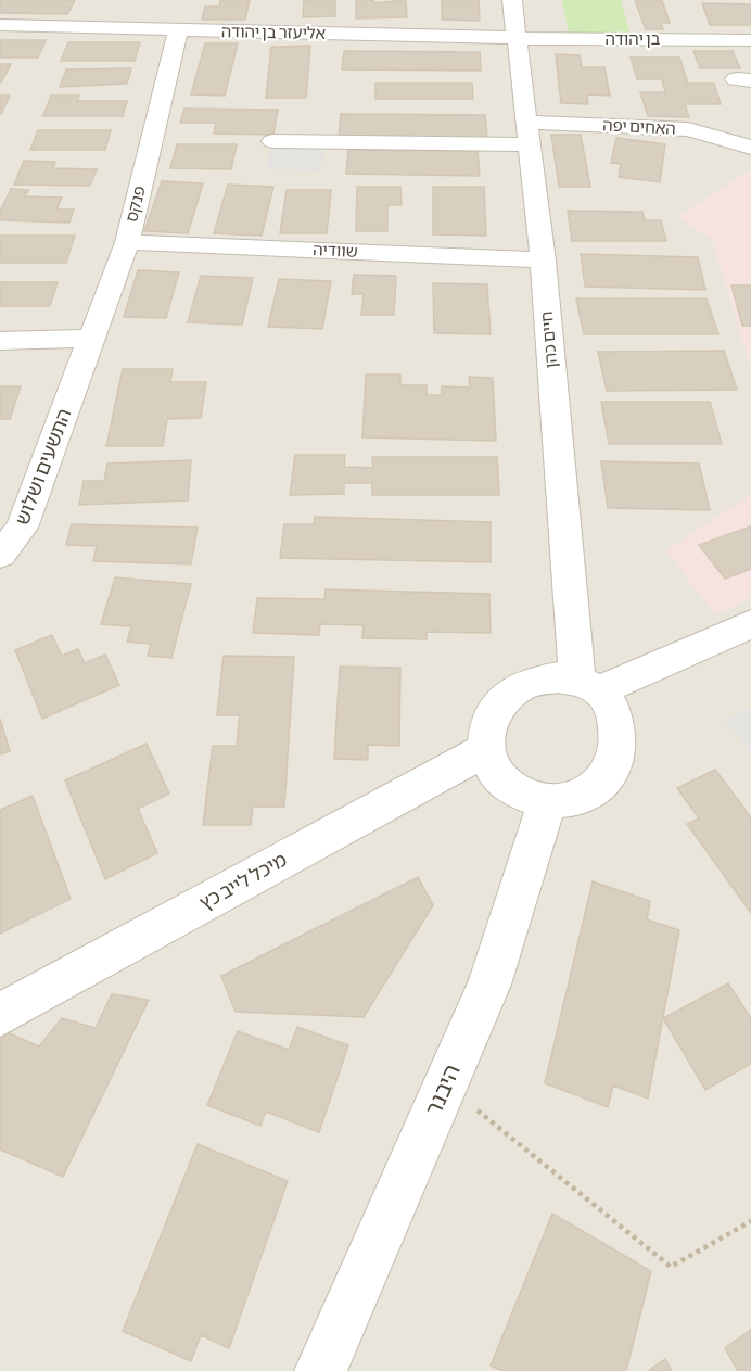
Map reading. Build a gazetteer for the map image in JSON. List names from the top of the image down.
{
  "streets": {
    "street": [
      "אליעזר בן יהודה",
      "בן יהודה",
      "האחים יפה",
      "פנקס",
      "שוודיה",
      "חיים כהן",
      "התשעים ושלוש",
      "מיכל לייב כץ",
      "היבנר"
    ]
  },
  "crossings": [
    ["אליעזר בן יהודה", "בן יהודה"],
    ["אליעזר בן יהודה", "פנקס"],
    ["אליעזר בן יהודה", "חיים כהן"],
    ["בן יהודה", "חיים כהן"],
    ["האחים יפה", "חיים כהן"],
    ["פנקס", "שוודיה"],
    ["פנקס", "התשעים ושלוש"],
    ["שוודיה", "חיים כהן"],
    ["חיים כהן", "מיכל לייב כץ"],
    ["חיים כהן", "היבנר"],
    ["מיכל לייב כץ", "היבנר"]
  ]
}
